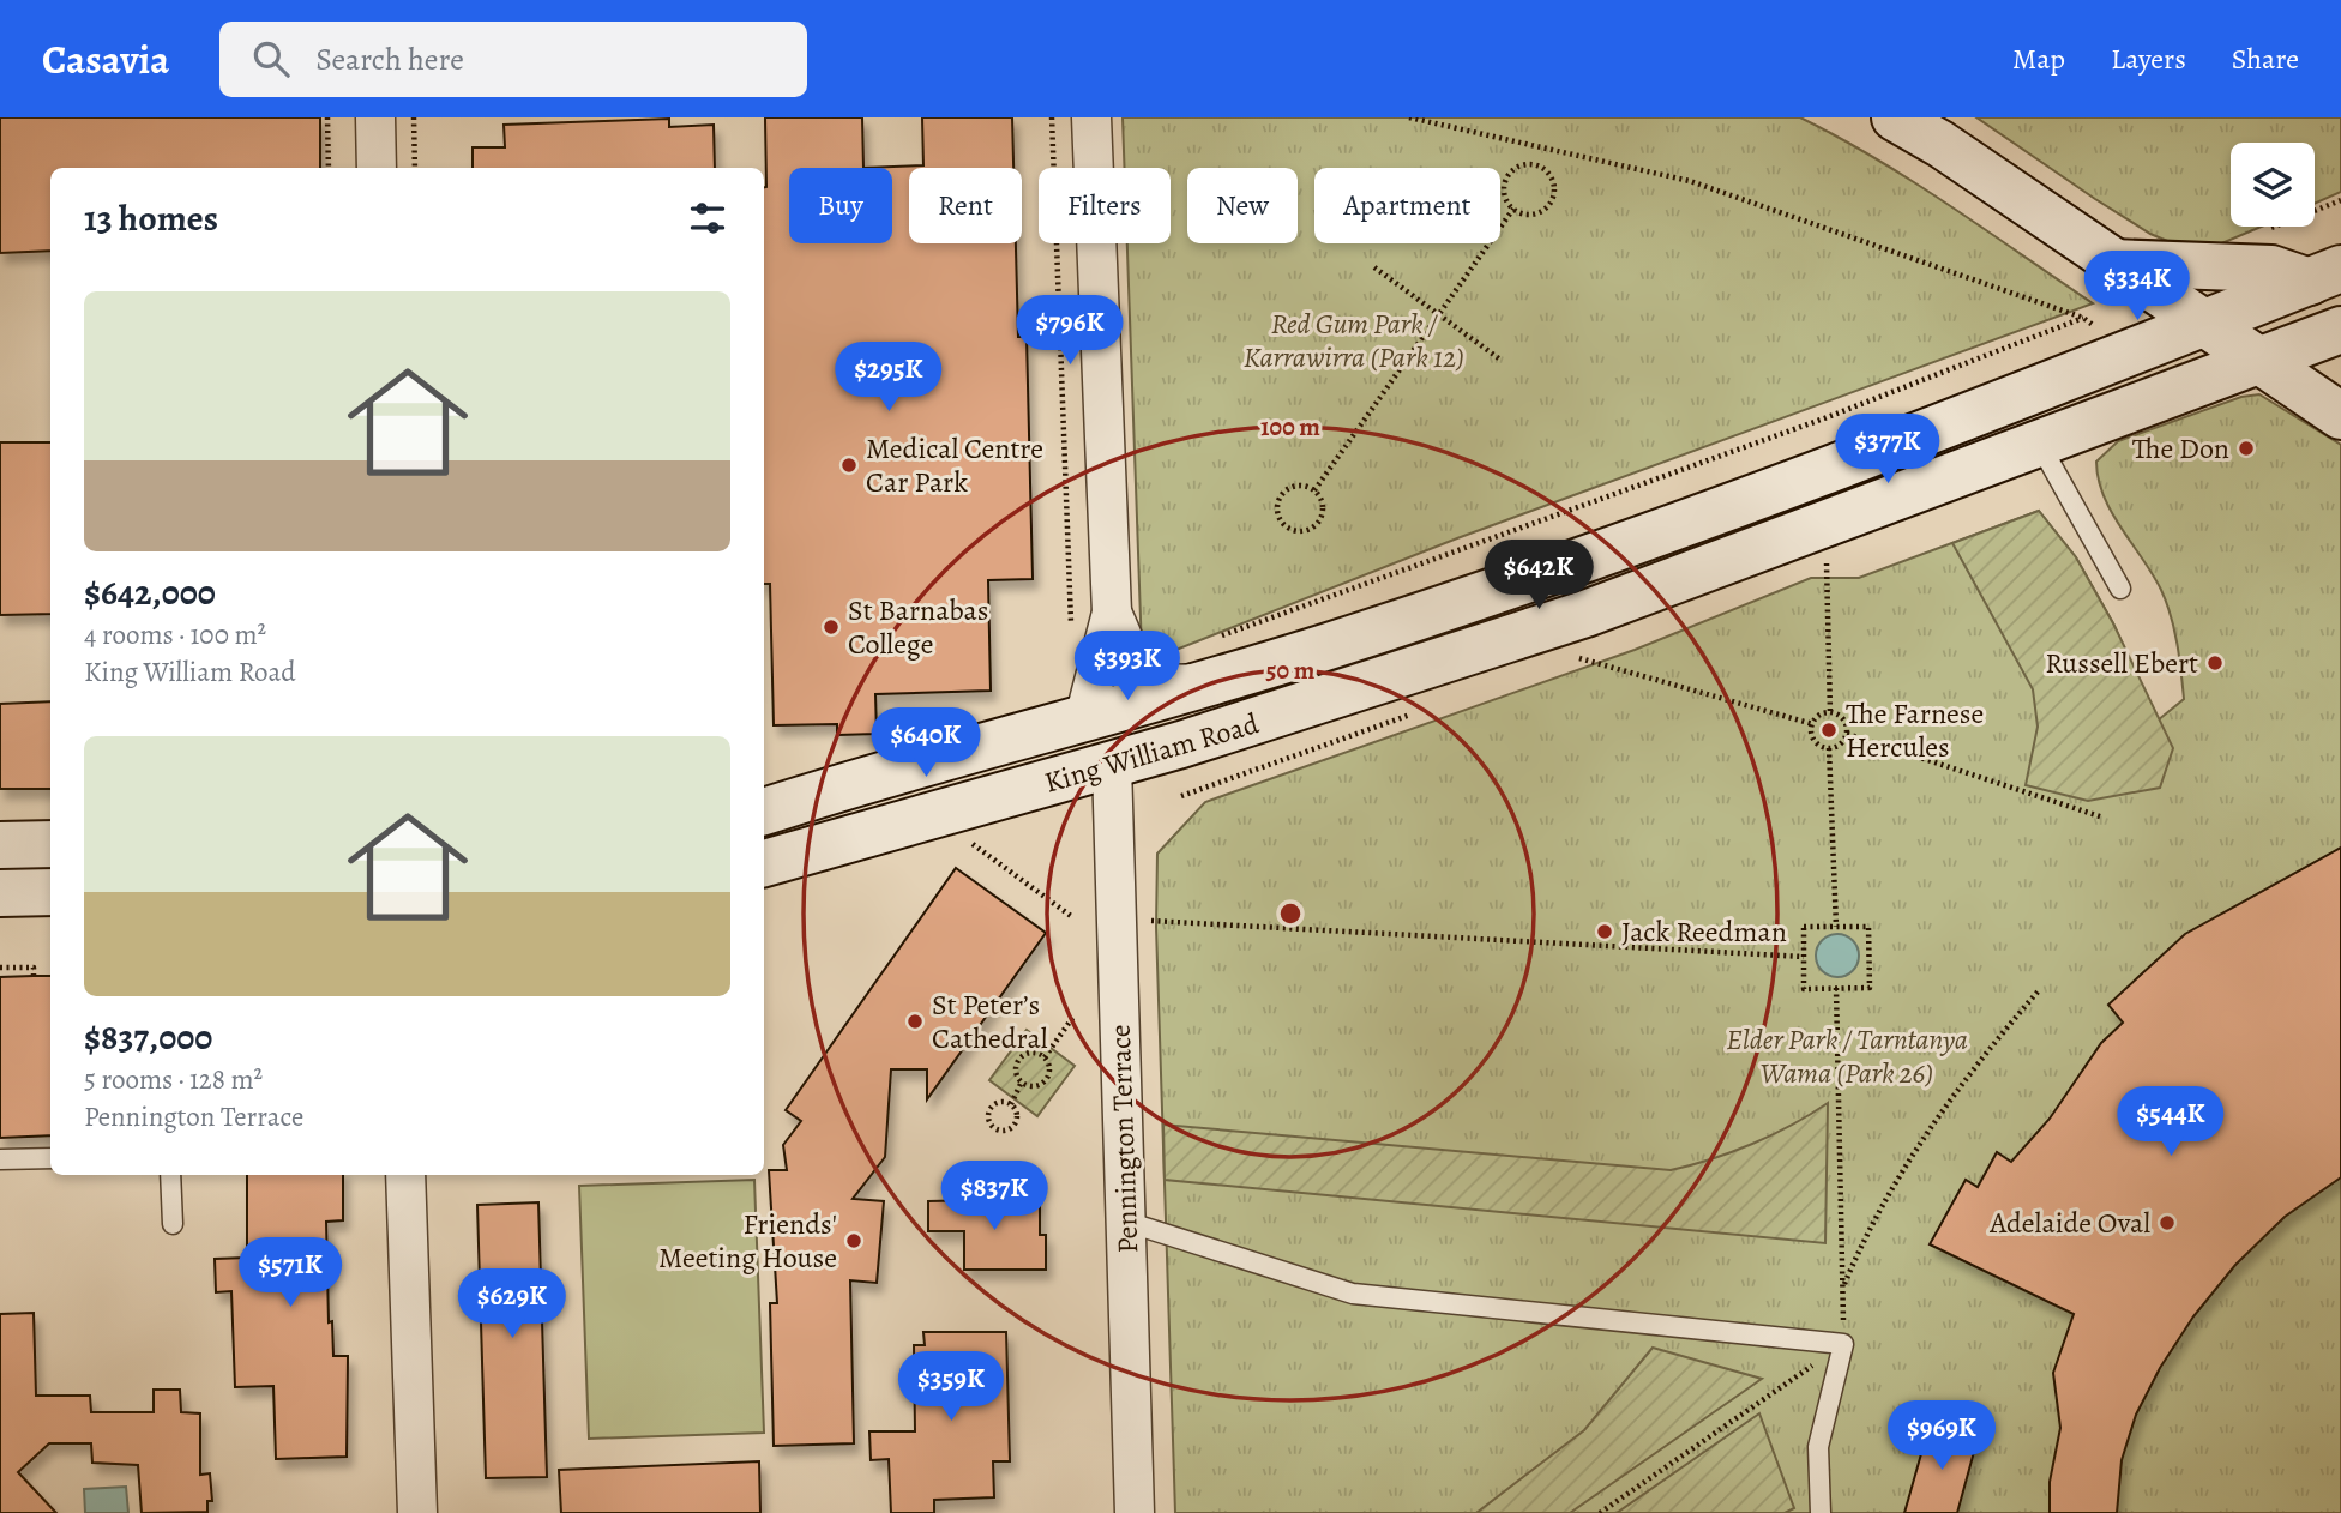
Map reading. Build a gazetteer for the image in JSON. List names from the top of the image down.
{
  "streets": {
    "main road": ["King William Road"],
    "street": ["Pennington Terrace"]
  },
  "crossings": [
    ["King William Road", "Pennington Terrace"]
  ],
  "parks": ["Red Gum Park / Karrawirra (Park 12)", "Elder Park / Tarntanya Wama (Park 26)"],
  "places": [
    "The Don",
    "Medical Centre Car Park",
    "St Barnabas College",
    "Russell Ebert",
    "The Farnese Hercules",
    "Jack Reedman",
    "St Peter’s Cathedral",
    "Adelaide Oval",
    "Friends' Meeting House"
  ],
  "page": {
    "header": "Casavia",
    "search": "Search here",
    "nav": ["Map", "Layers", "Share"],
    "chip": [
      "Buy",
      "Rent",
      "Filters",
      "New",
      "Apartment"
    ],
    "heading": "13 homes",
    "price": [
      "$334K",
      "$796K",
      "$295K",
      "$377K",
      "$642K",
      "$393K",
      "$640K",
      "$544K",
      "$837K",
      "$571K",
      "$629K",
      "$359K",
      "$969K"
    ],
    "list": [
      {
        "name": "$642,000",
        "note": "4 rooms · 100 m² · King William Road"
      },
      {
        "name": "$837,000",
        "note": "5 rooms · 128 m² · Pennington Terrace"
      }
    ]
  },
  "rings": ["100 m", "50 m"]
}
